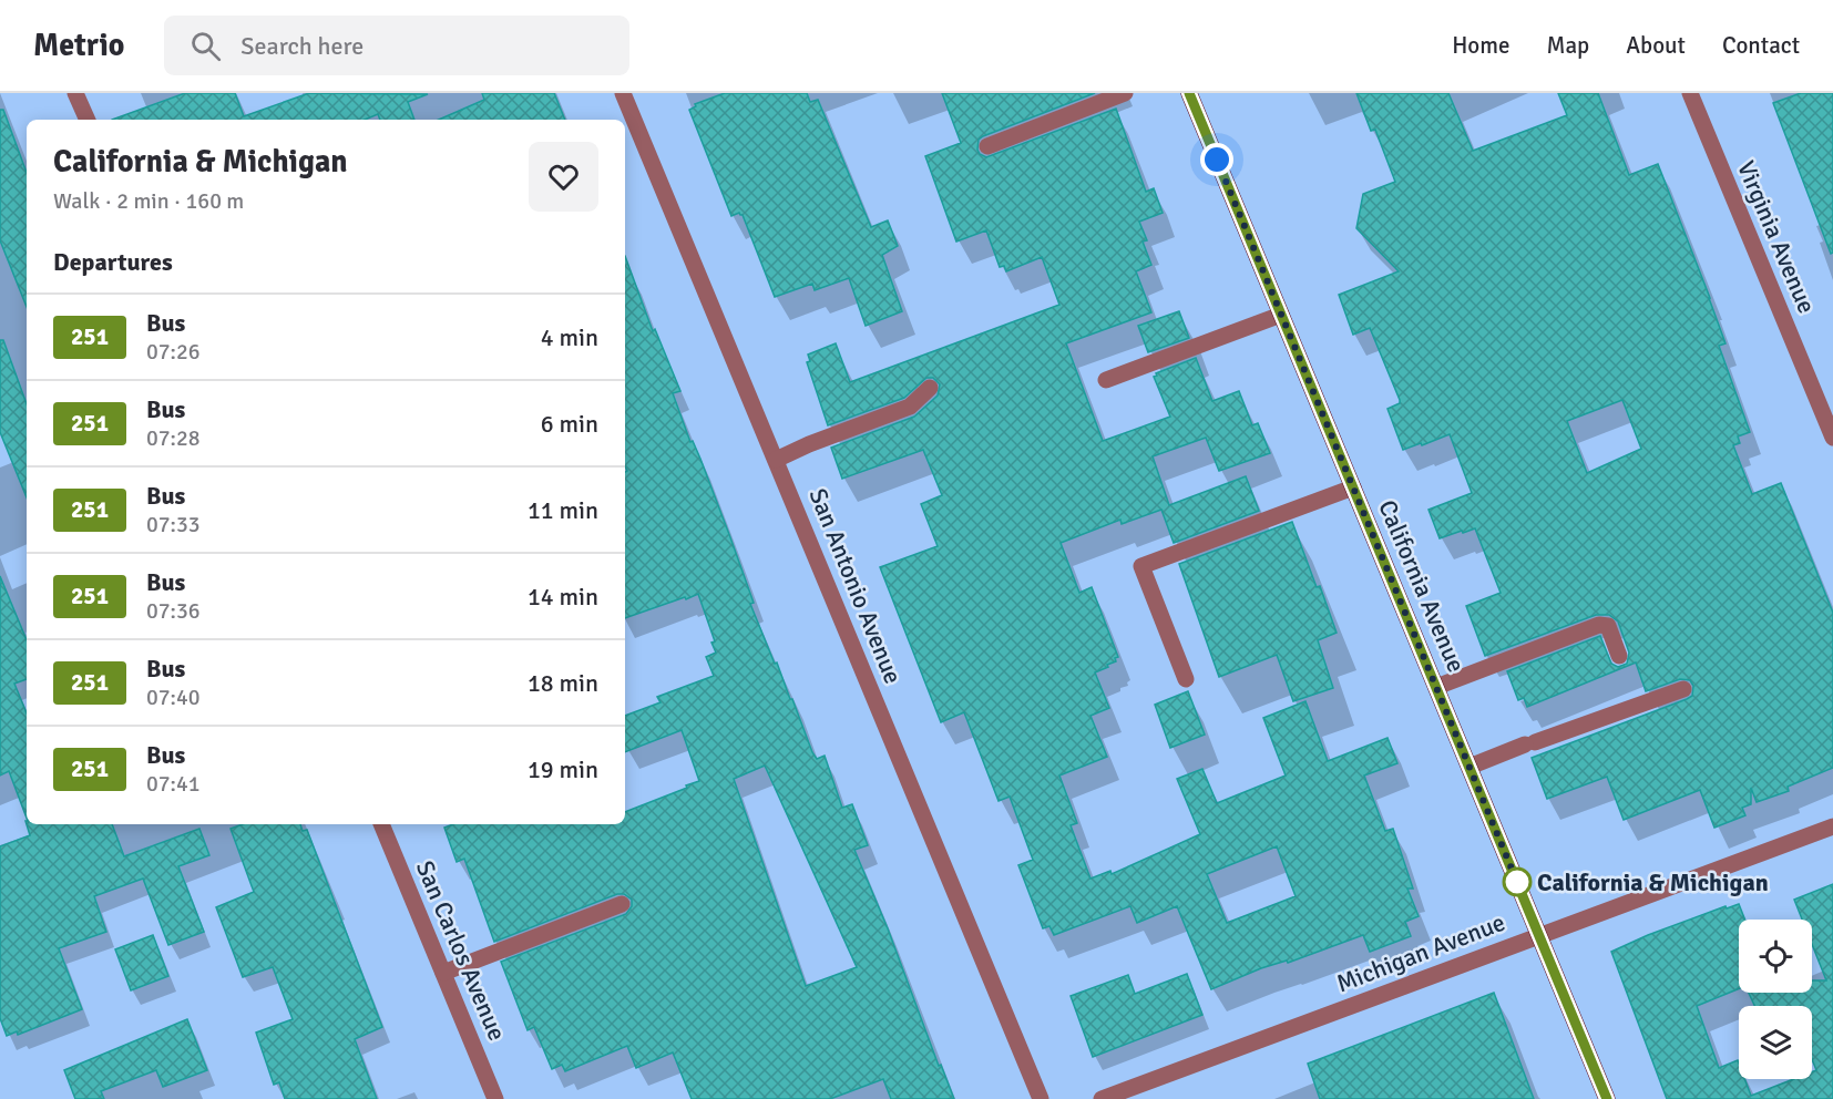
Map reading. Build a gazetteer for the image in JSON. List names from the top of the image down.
{
  "streets": {
    "main road": ["California Avenue"],
    "street": [
      "Virginia Avenue",
      "San Antonio Avenue",
      "San Carlos Avenue",
      "Michigan Avenue"
    ]
  },
  "crossings": [
    ["California Avenue", "Michigan Avenue"]
  ],
  "places": ["California & Michigan"],
  "lines": ["bus line 251"],
  "page": {
    "header": "Metrio",
    "search": "Search here",
    "nav": [
      "Home",
      "Map",
      "About",
      "Contact"
    ],
    "heading": [
      ["California & Michigan", "Walk · 2 min · 160 m"],
      "Departures"
    ],
    "list": [
      {
        "mark": "251",
        "name": "Bus",
        "note": "07:26",
        "value": "4 min"
      },
      {
        "mark": "251",
        "name": "Bus",
        "note": "07:28",
        "value": "6 min"
      },
      {
        "mark": "251",
        "name": "Bus",
        "note": "07:33",
        "value": "11 min"
      },
      {
        "mark": "251",
        "name": "Bus",
        "note": "07:36",
        "value": "14 min"
      },
      {
        "mark": "251",
        "name": "Bus",
        "note": "07:40",
        "value": "18 min"
      },
      {
        "mark": "251",
        "name": "Bus",
        "note": "07:41",
        "value": "19 min"
      }
    ]
  }
}
